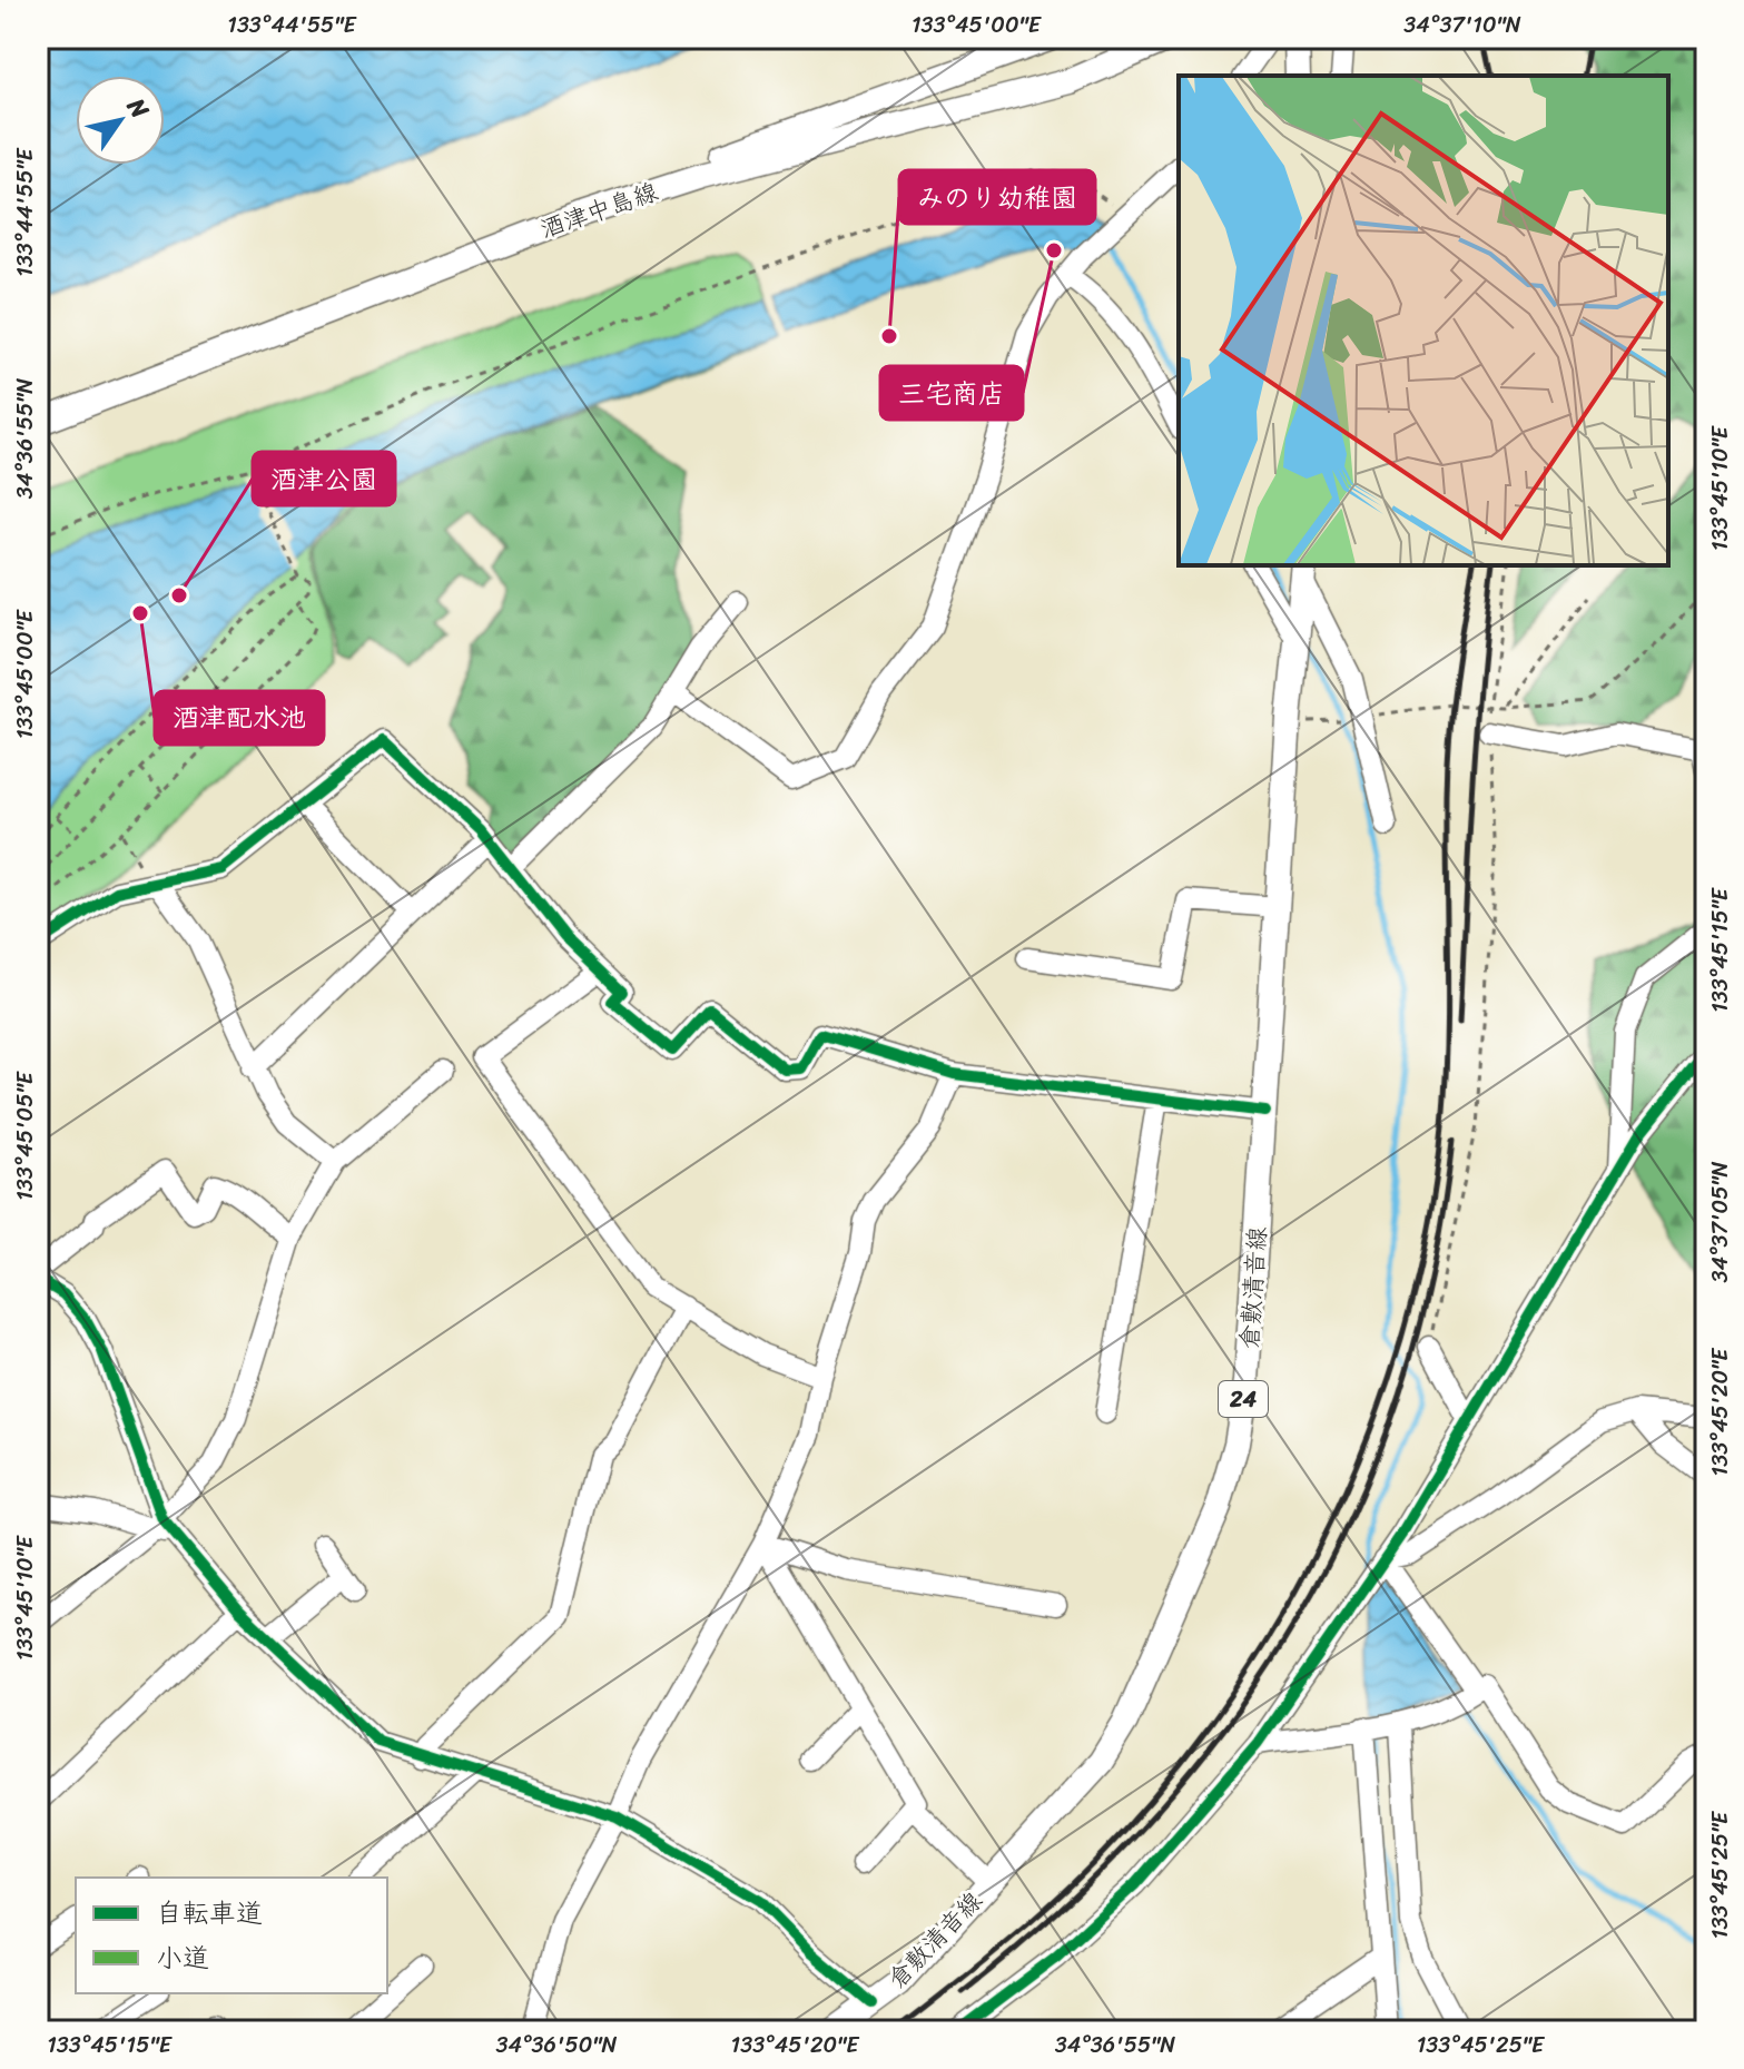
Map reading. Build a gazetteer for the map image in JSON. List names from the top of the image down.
{
  "streets": {
    "main road": ["酒津中島線", "倉敷清音線", "24"]
  },
  "places": [
    "三宅商店",
    "みのり幼稚園",
    "酒津公園",
    "酒津配水池"
  ],
  "legend": ["自転車道", "小道"],
  "north": "top right",
  "coordinates": [
    "133°44'55\"E",
    "133°45'00\"E",
    "34°37'10\"N",
    "34°36'55\"N",
    "133°45'10\"E",
    "133°45'15\"E",
    "133°45'05\"E",
    "34°37'05\"N",
    "133°45'20\"E",
    "133°45'25\"E",
    "34°36'50\"N"
  ]
}
